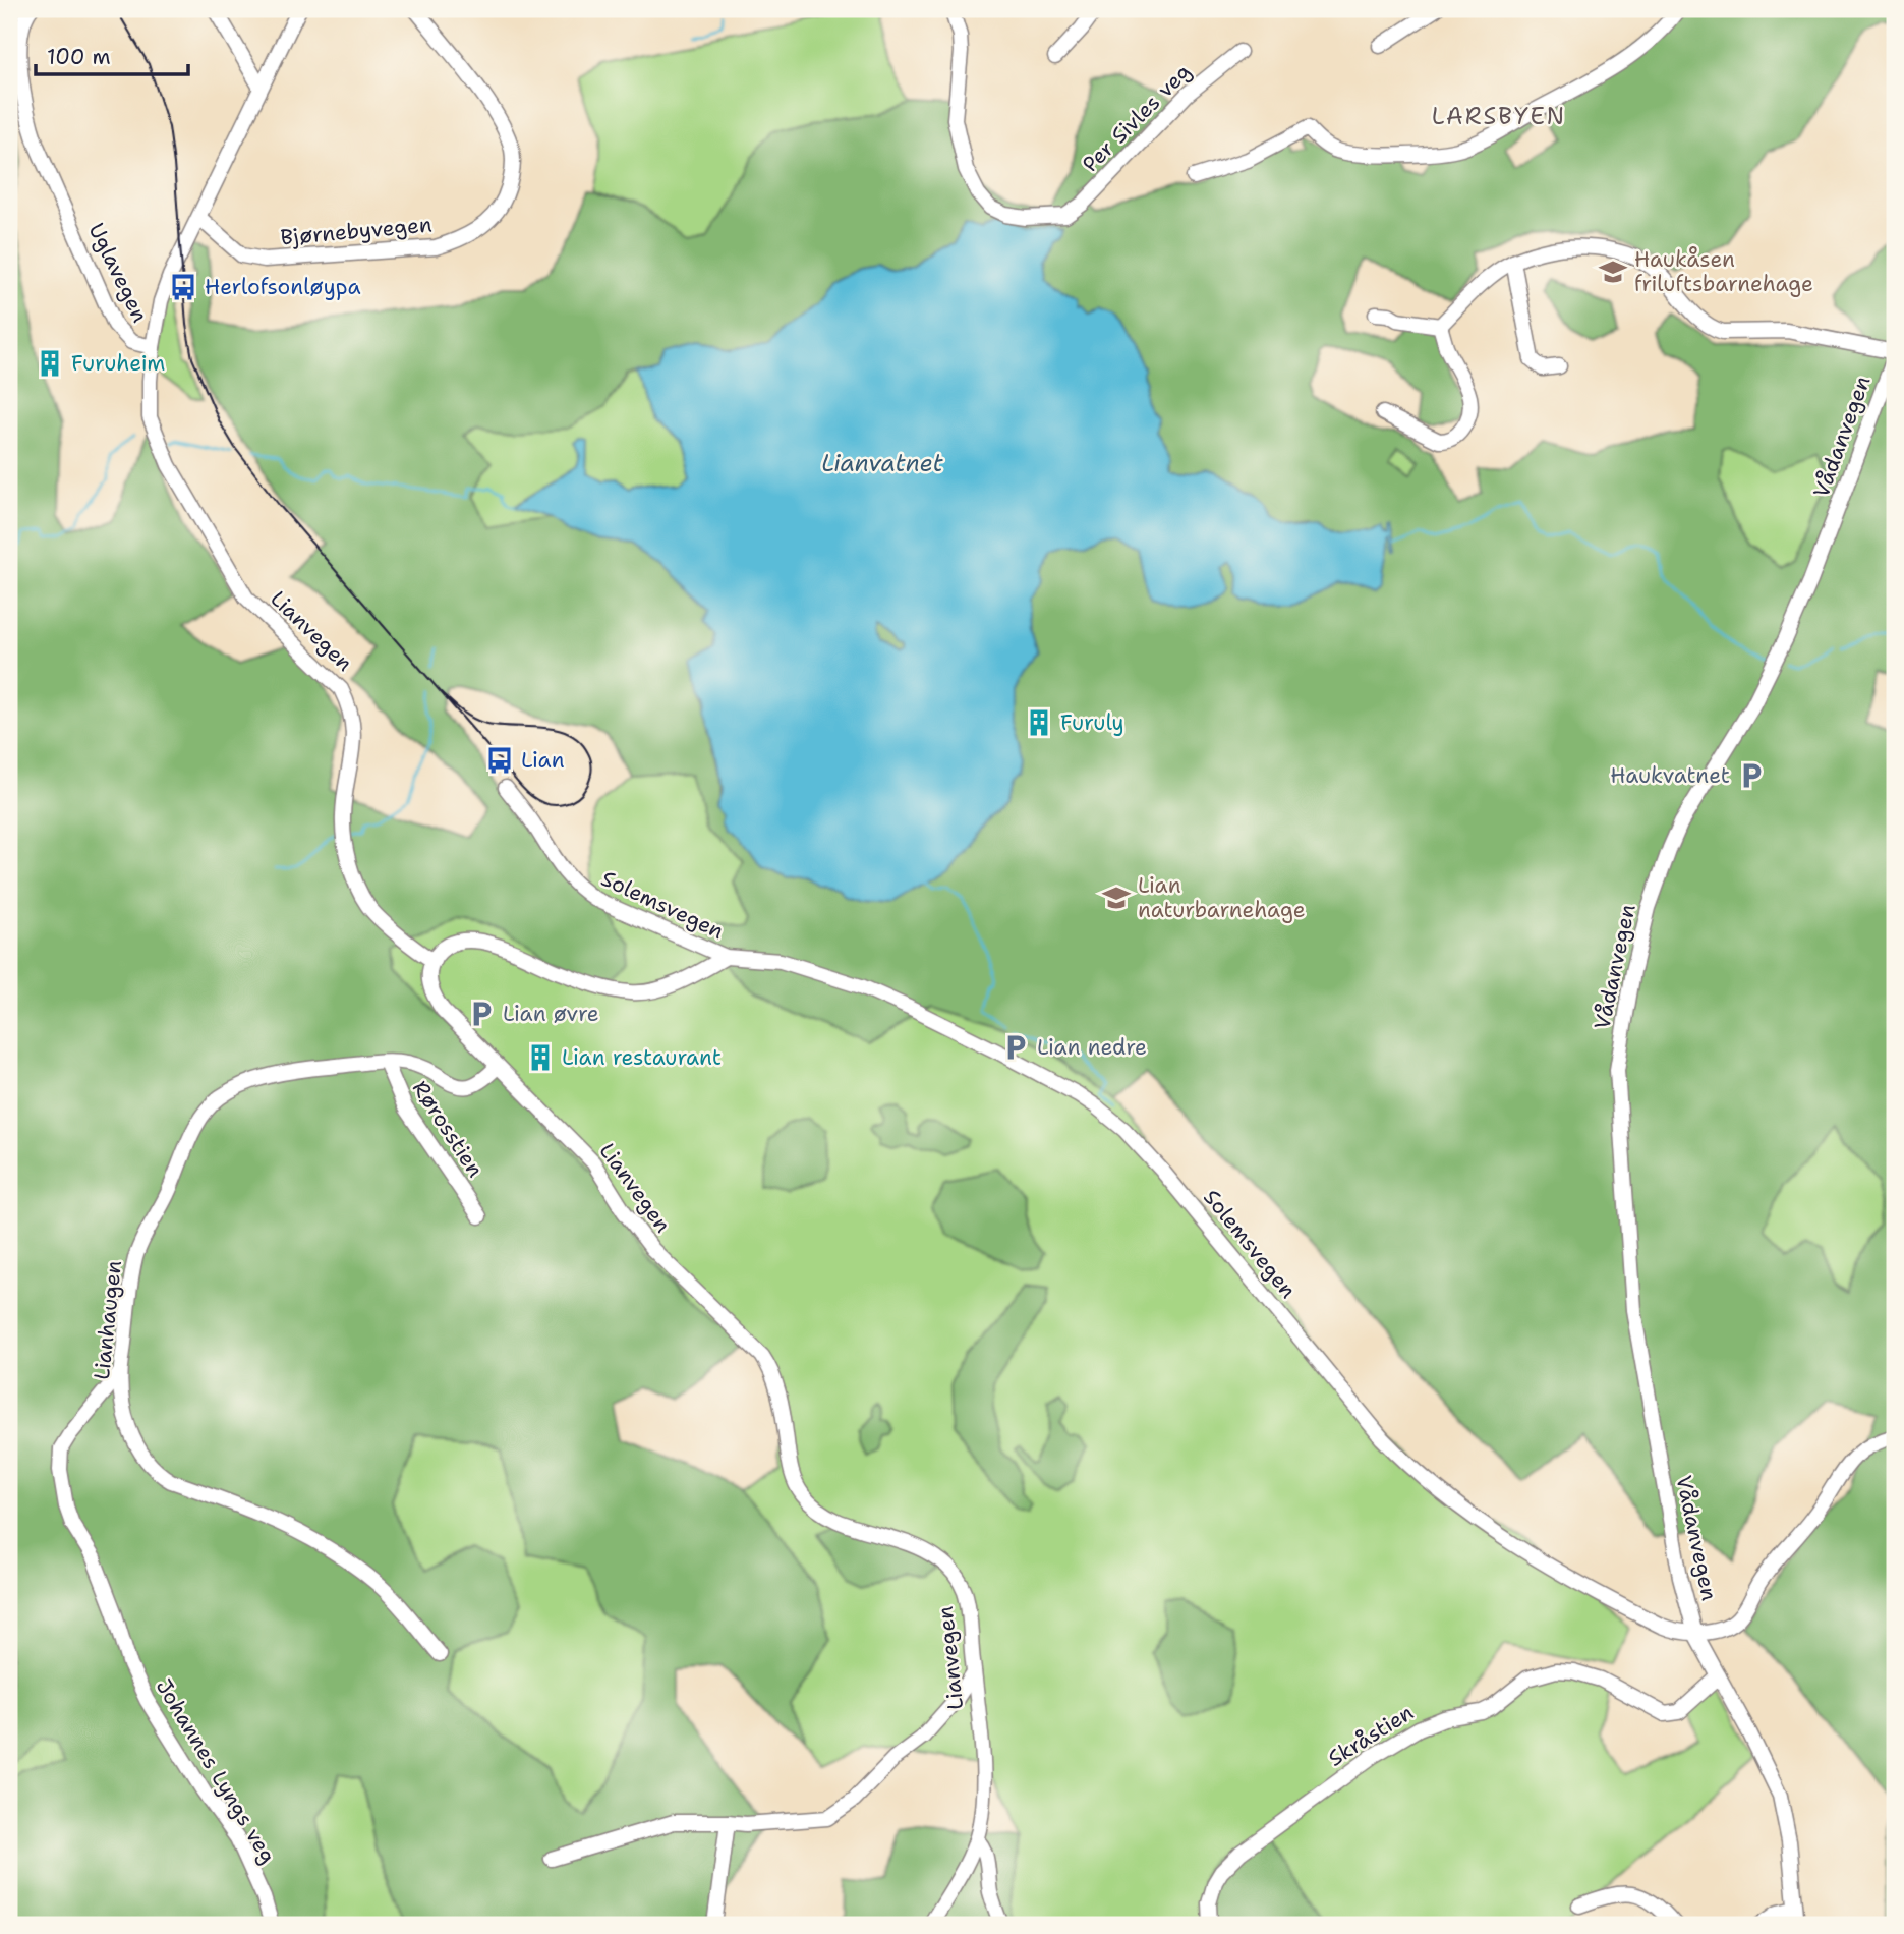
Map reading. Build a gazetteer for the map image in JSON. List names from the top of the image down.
{
  "streets": {
    "street": [
      "Per Sivles veg",
      "Bjørnebyvegen",
      "Uglavegen",
      "Vådanvegen",
      "Lianvegen",
      "Solemsvegen",
      "Rørosstien",
      "Lianhaugen",
      "Skråstien",
      "Johannes Lyngs veg"
    ]
  },
  "crossings": [
    ["Bjørnebyvegen", "Uglavegen"],
    ["Uglavegen", "Lianvegen"],
    ["Vådanvegen", "Solemsvegen"],
    ["Vådanvegen", "Skråstien"],
    ["Lianvegen", "Solemsvegen"],
    ["Lianvegen", "Lianhaugen"],
    ["Rørosstien", "Lianhaugen"],
    ["Lianhaugen", "Johannes Lyngs veg"]
  ],
  "districts": ["LARSBYEN"],
  "water": ["Lianvatnet"],
  "places": {
    "school or university": ["Haukåsen friluftsbarnehage", "Lian naturbarnehage"],
    "bus stop": ["Herlofsonløypa", "Lian"],
    "building": ["Furuheim", "Furuly", "Lian restaurant"],
    "parking": ["Haukvatnet", "Lian øvre", "Lian nedre"]
  },
  "scale_bar": "100 m"
}
